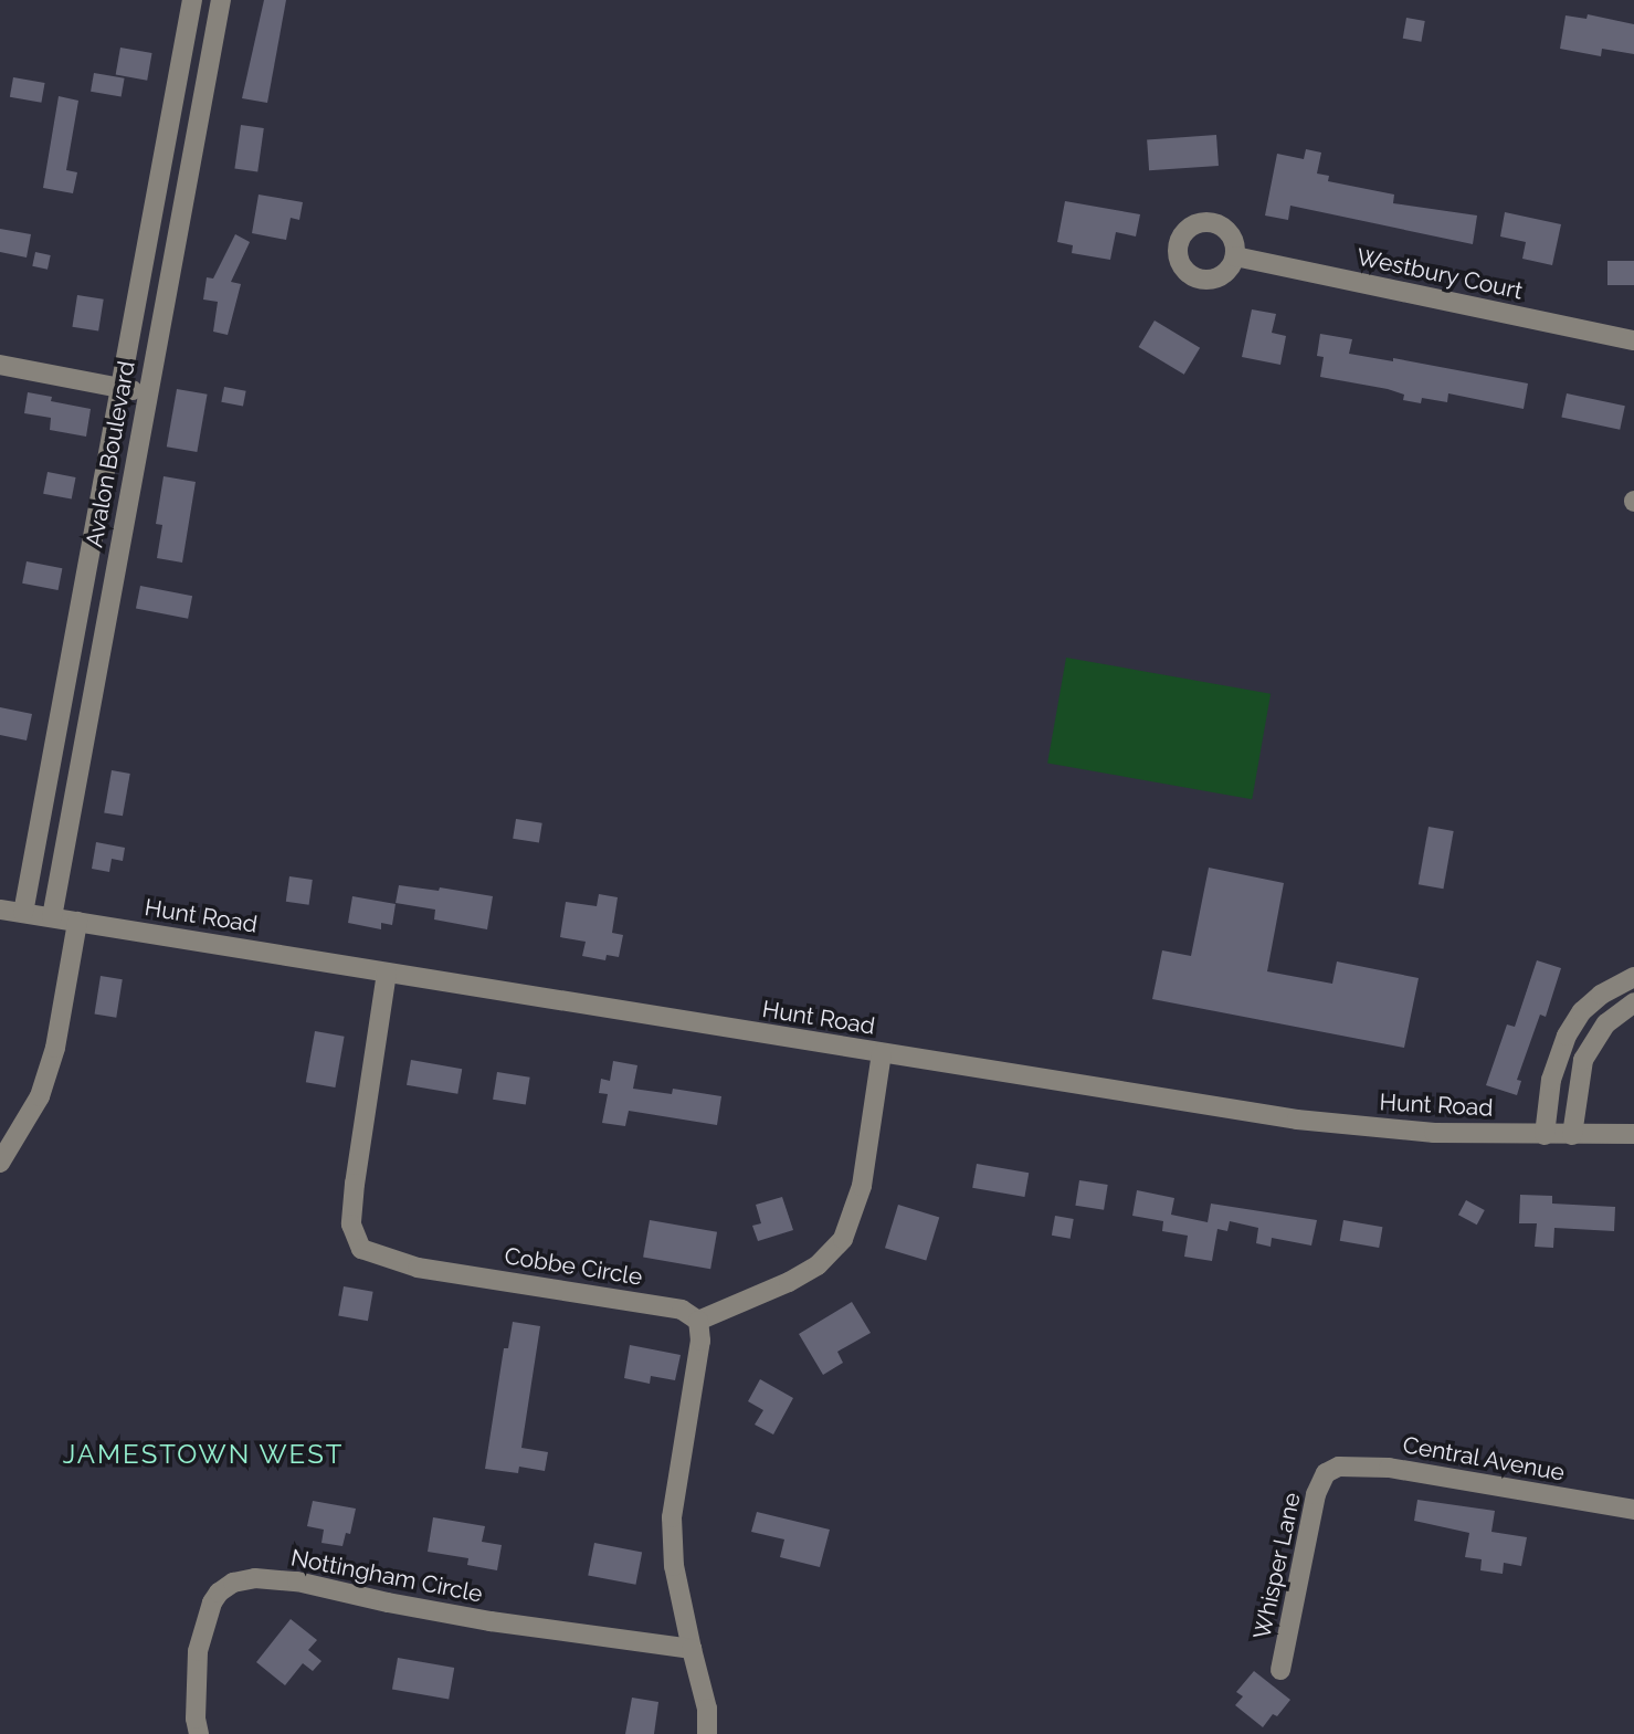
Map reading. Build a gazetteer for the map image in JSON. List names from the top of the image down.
{
  "streets": {
    "street": [
      "Westbury Court",
      "Avalon Boulevard",
      "Hunt Road",
      "Cobbe Circle",
      "Central Avenue",
      "Whisper Lane",
      "Nottingham Circle"
    ]
  },
  "crossings": [
    ["Avalon Boulevard", "Hunt Road"],
    ["Hunt Road", "Cobbe Circle"],
    ["Central Avenue", "Whisper Lane"]
  ],
  "districts": ["JAMESTOWN WEST"]
}
